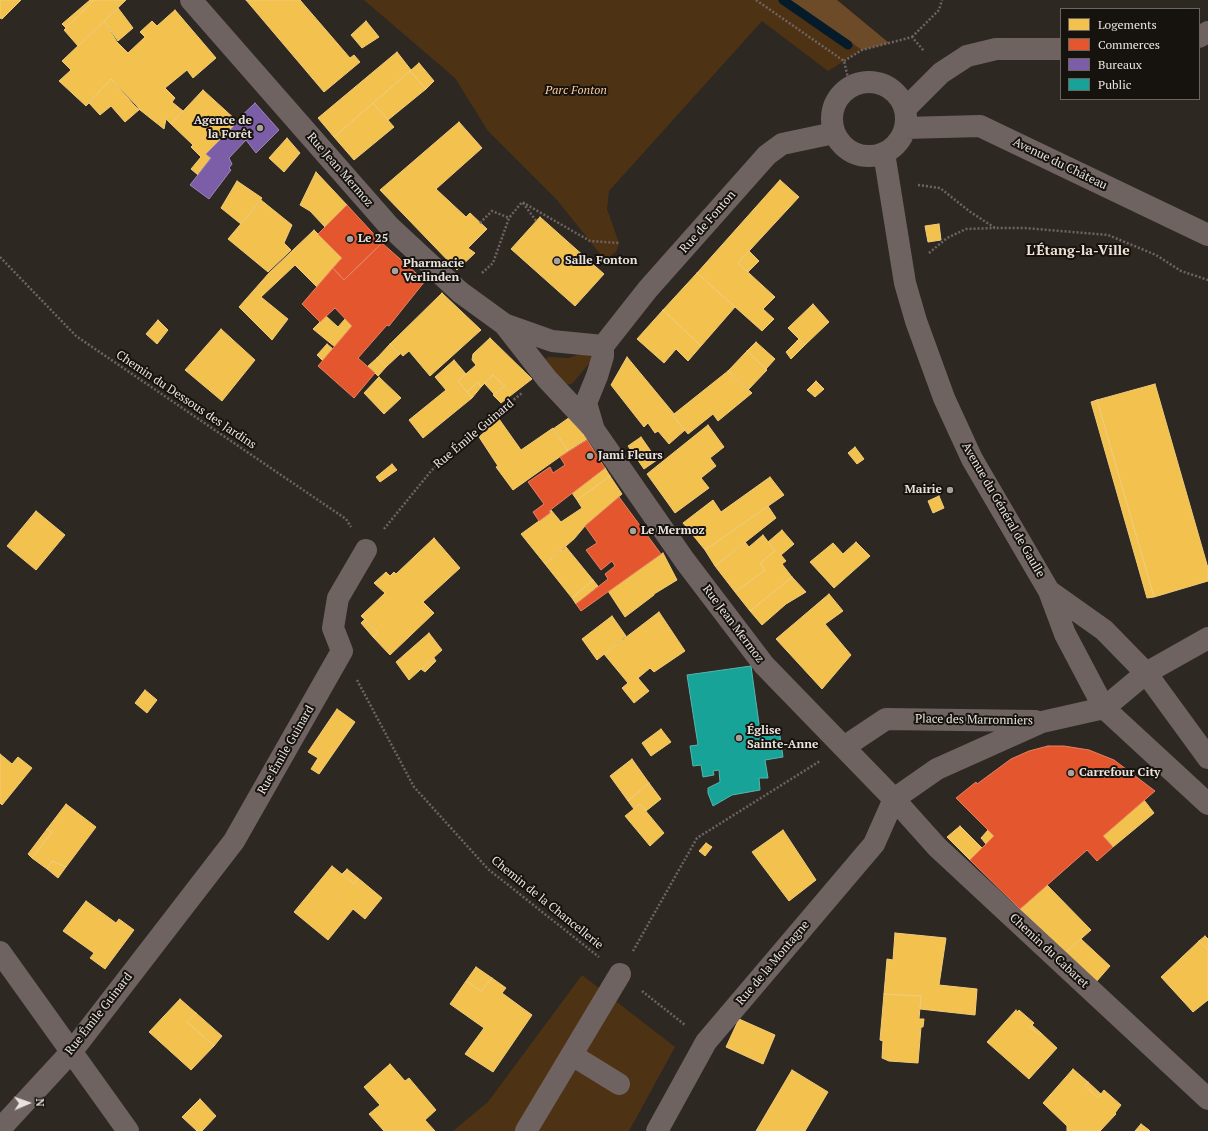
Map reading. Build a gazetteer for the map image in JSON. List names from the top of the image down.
{
  "streets": {
    "street": [
      "Avenue du Château",
      "Rue Jean Mermoz",
      "Rue de Fonton",
      "Rue Émile Guinard",
      "Avenue du Général de Gaulle",
      "Place des Marronniers",
      "Chemin du Cabaret",
      "Rue de la Montagne"
    ],
    "path": ["Chemin du Dessous des Jardins", "Chemin de la Chancellerie"]
  },
  "crossings": [
    ["Avenue du Château", "Rue de Fonton"],
    ["Avenue du Château", "Avenue du Général de Gaulle"],
    ["Rue Jean Mermoz", "Rue de Fonton"],
    ["Rue Jean Mermoz", "Rue Émile Guinard"],
    ["Rue Jean Mermoz", "Place des Marronniers"],
    ["Rue Jean Mermoz", "Chemin du Cabaret"],
    ["Rue Jean Mermoz", "Rue de la Montagne"],
    ["Rue de Fonton", "Avenue du Général de Gaulle"],
    ["Chemin du Dessous des Jardins", "Rue Émile Guinard"],
    ["Rue Émile Guinard", "Chemin de la Chancellerie"],
    ["Place des Marronniers", "Chemin du Cabaret"],
    ["Place des Marronniers", "Rue de la Montagne"],
    ["Chemin de la Chancellerie", "Rue de la Montagne"],
    ["Chemin du Cabaret", "Rue de la Montagne"]
  ],
  "districts": ["L'Étang-la-Ville"],
  "parks": ["Parc Fonton"],
  "places": [
    "Agence de la Forêt",
    "Le 25",
    "Salle Fonton",
    "Pharmacie Verlinden",
    "Jami Fleurs",
    "Mairie",
    "Le Mermoz",
    "Église Sainte-Anne",
    "Carrefour City"
  ],
  "legend": [
    "Logements",
    "Commerces",
    "Bureaux",
    "Public"
  ],
  "north": "right"
}
